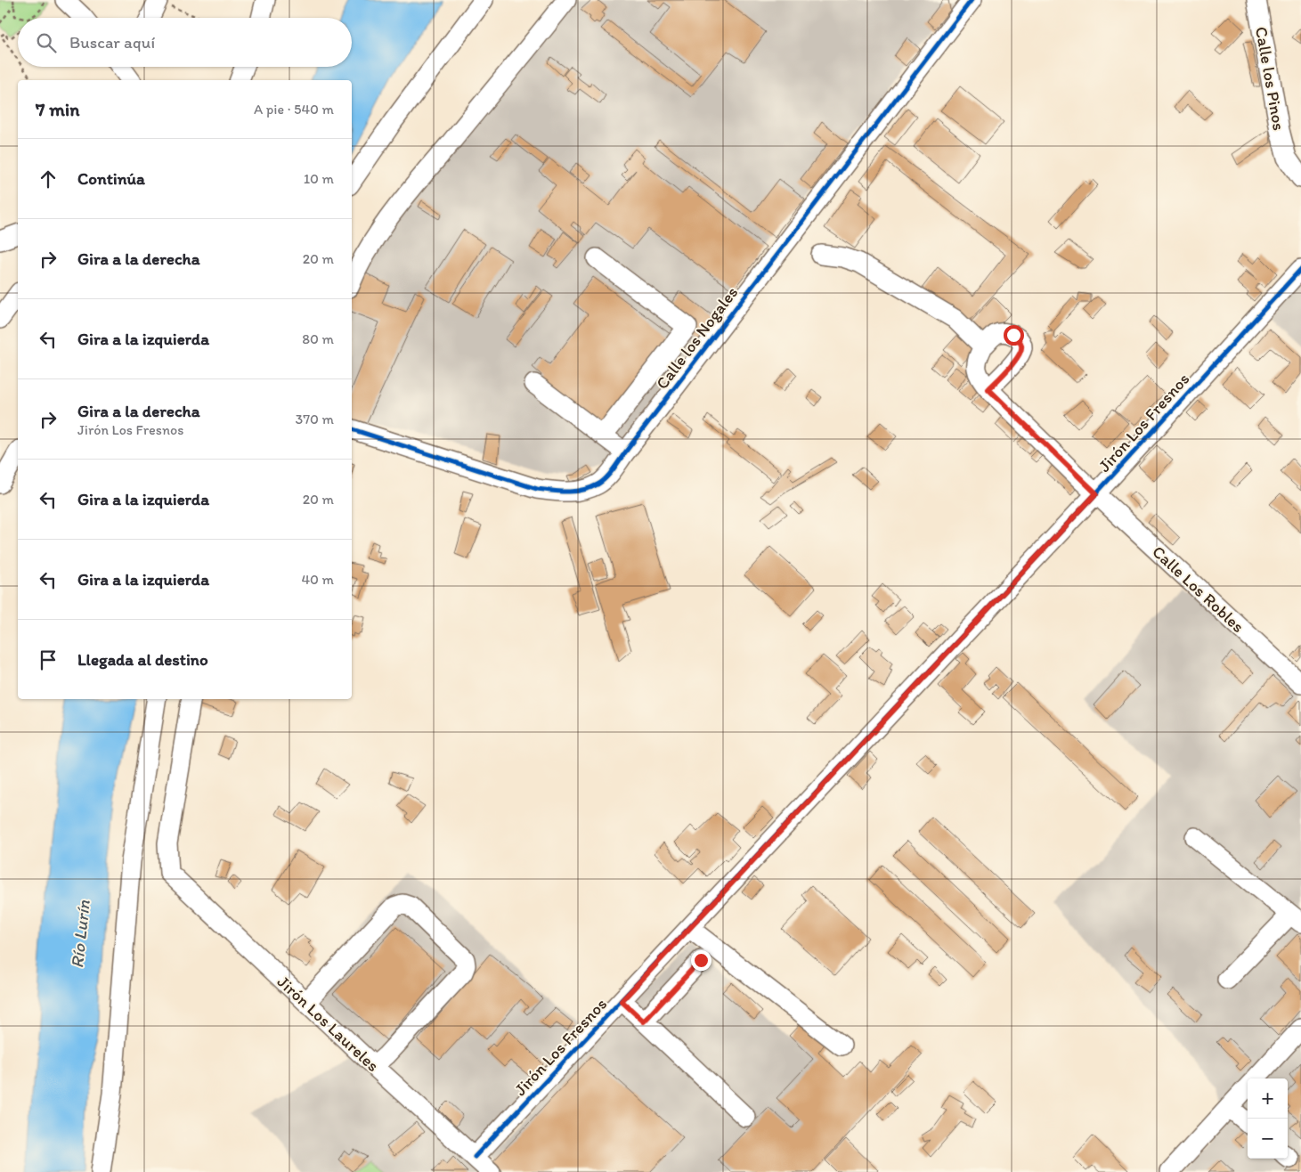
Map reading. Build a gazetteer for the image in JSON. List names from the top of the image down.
{
  "streets": {
    "street": [
      "Calle los Pinos",
      "Calle los Nogales",
      "Jirón Los Fresnos",
      "Calle Los Robles",
      "Jirón Los Laureles"
    ]
  },
  "crossings": [
    ["Jirón Los Fresnos", "Calle Los Robles"],
    ["Jirón Los Fresnos", "Jirón Los Laureles"]
  ],
  "water": ["Río Lurín"],
  "page": {
    "search": "Buscar aquí",
    "heading": ["7 min", "A pie · 540 m"],
    "list": [
      ["Continúa", "10 m"],
      ["Gira a la derecha", "20 m"],
      ["Gira a la izquierda", "80 m"],
      ["Gira a la derecha", "Jirón Los Fresnos", "370 m"],
      ["Gira a la izquierda", "20 m"],
      ["Gira a la izquierda", "40 m"],
      "Llegada al destino"
    ],
    "map_buttons": ["+", "−"]
  }
}
